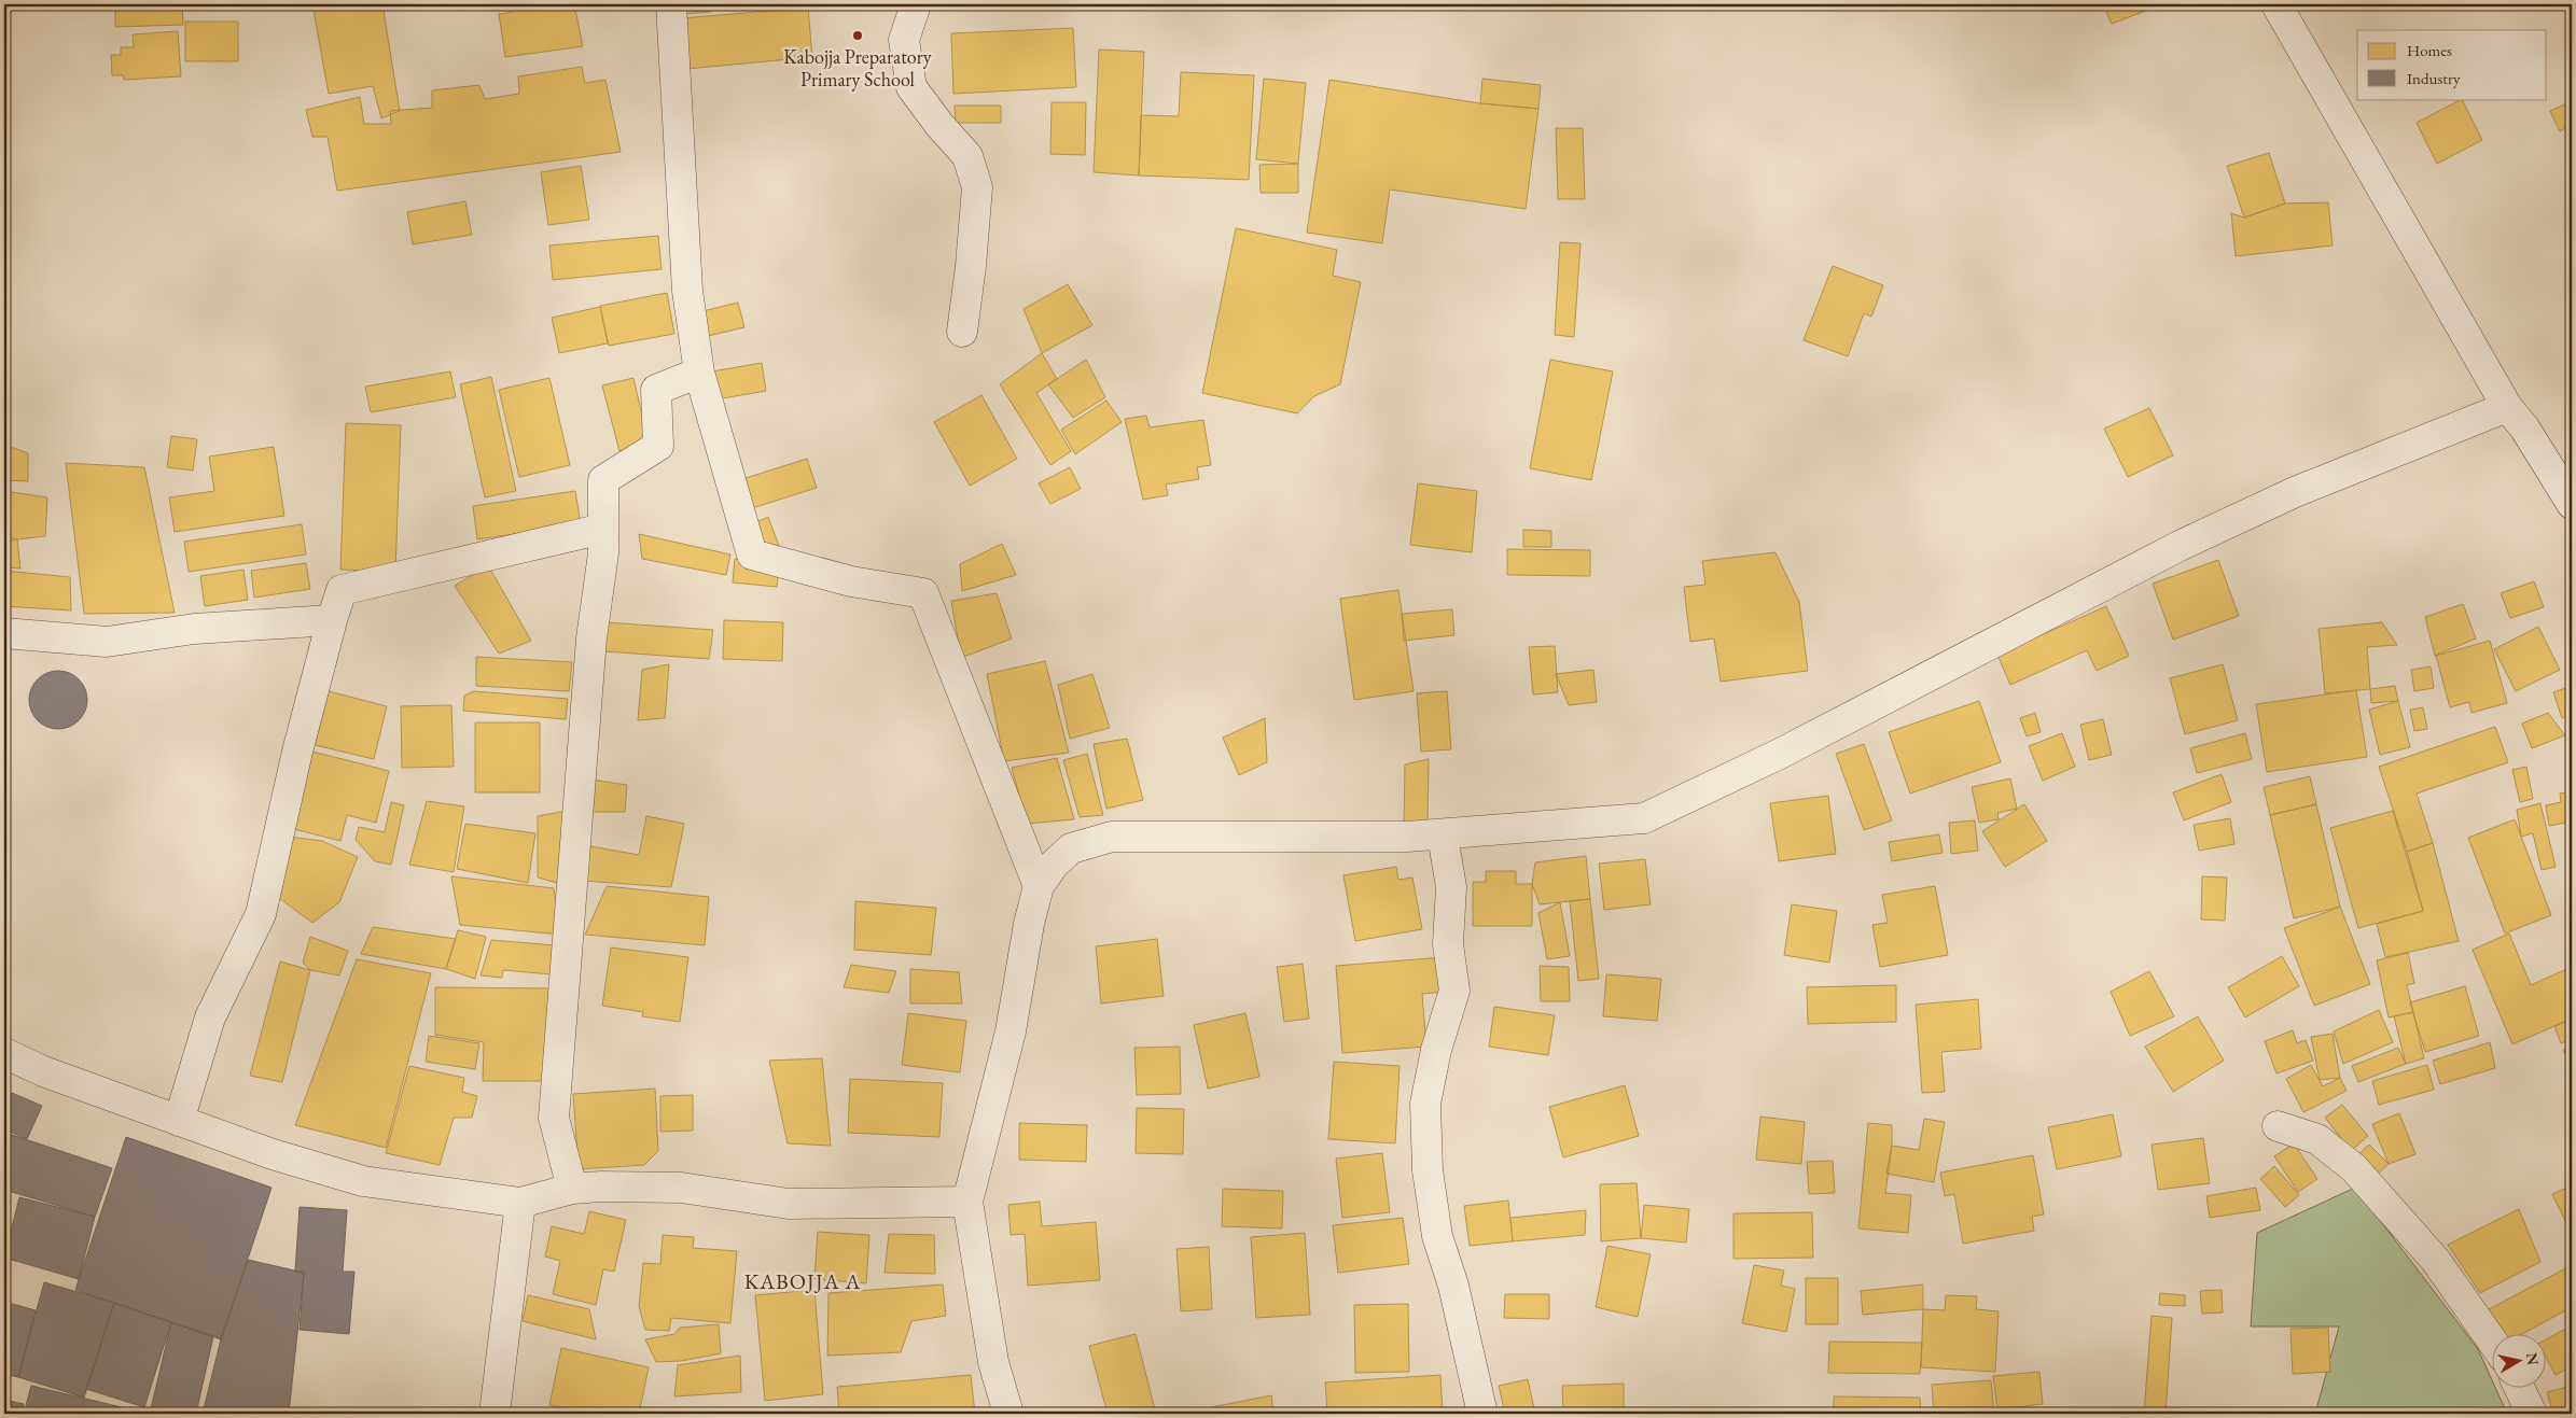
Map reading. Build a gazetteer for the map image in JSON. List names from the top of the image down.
{
  "districts": ["KABOJJA A"],
  "places": ["Kabojja Preparatory Primary School"],
  "legend": ["Homes", "Industry"],
  "north": "right"
}
